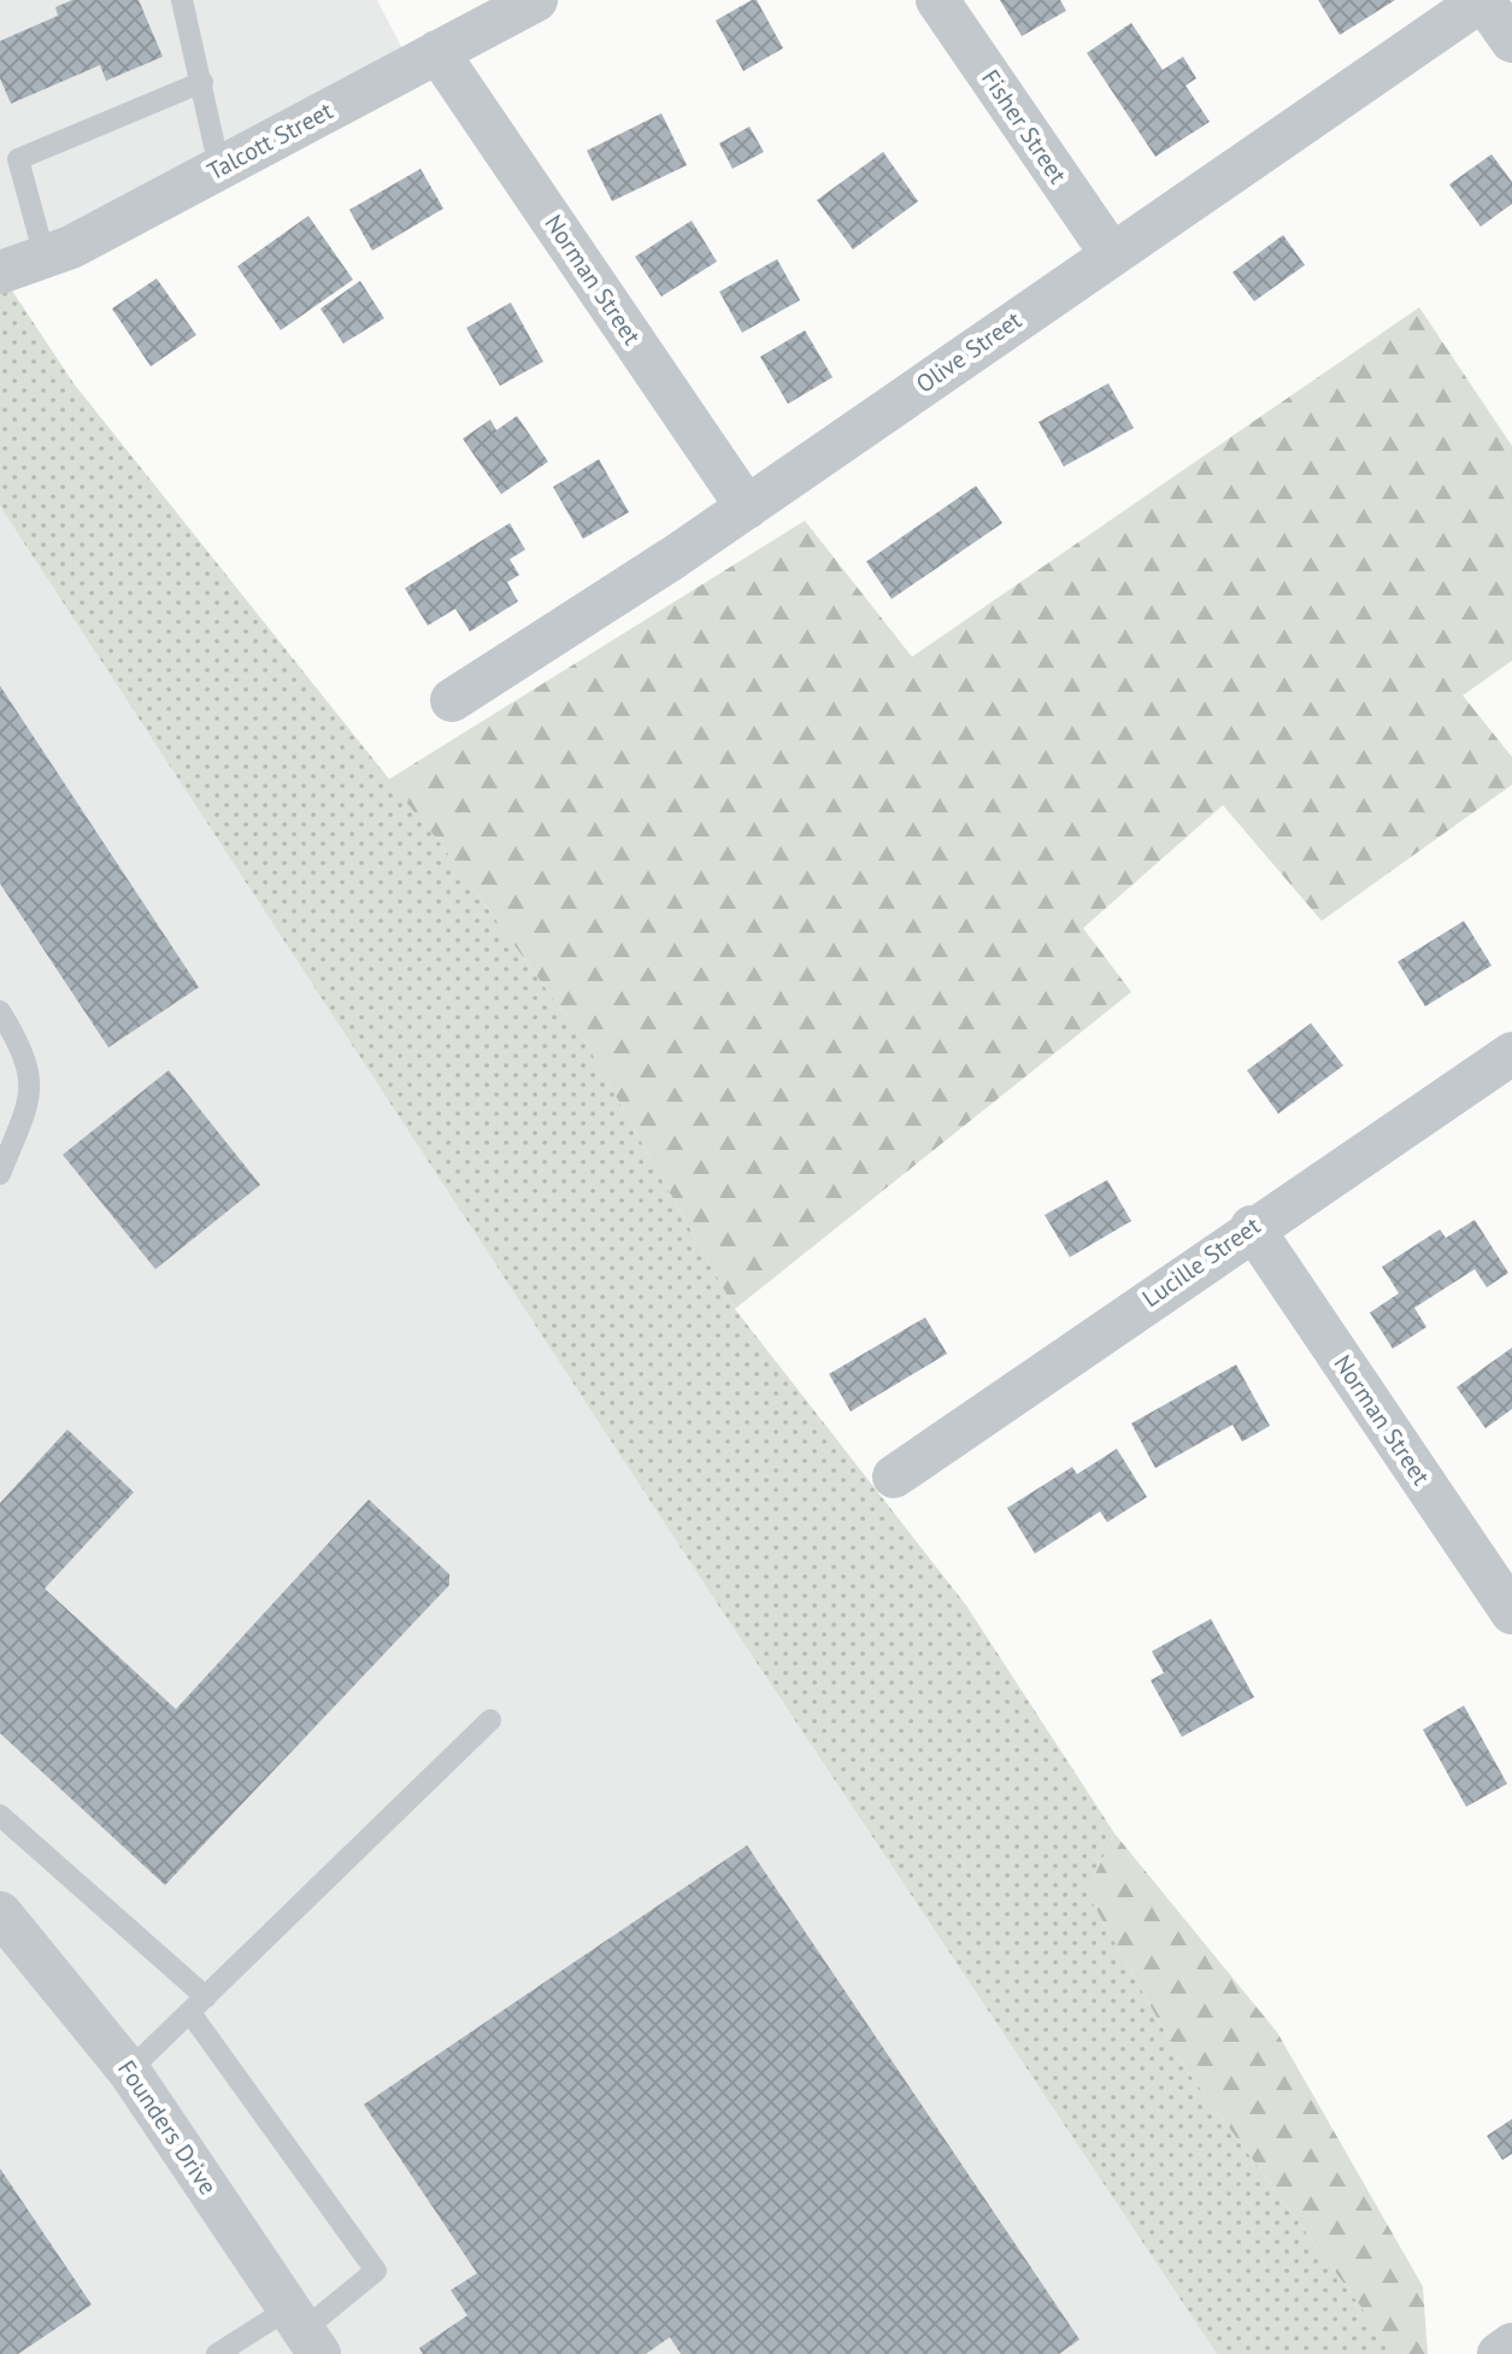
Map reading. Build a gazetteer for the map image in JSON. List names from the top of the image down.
{
  "streets": {
    "street": [
      "Fisher Street",
      "Talcott Street",
      "Norman Street",
      "Olive Street",
      "Lucille Street",
      "Founders Drive"
    ]
  },
  "crossings": [
    ["Fisher Street", "Olive Street"],
    ["Talcott Street", "Norman Street"],
    ["Norman Street", "Olive Street"],
    ["Norman Street", "Lucille Street"]
  ]
}
